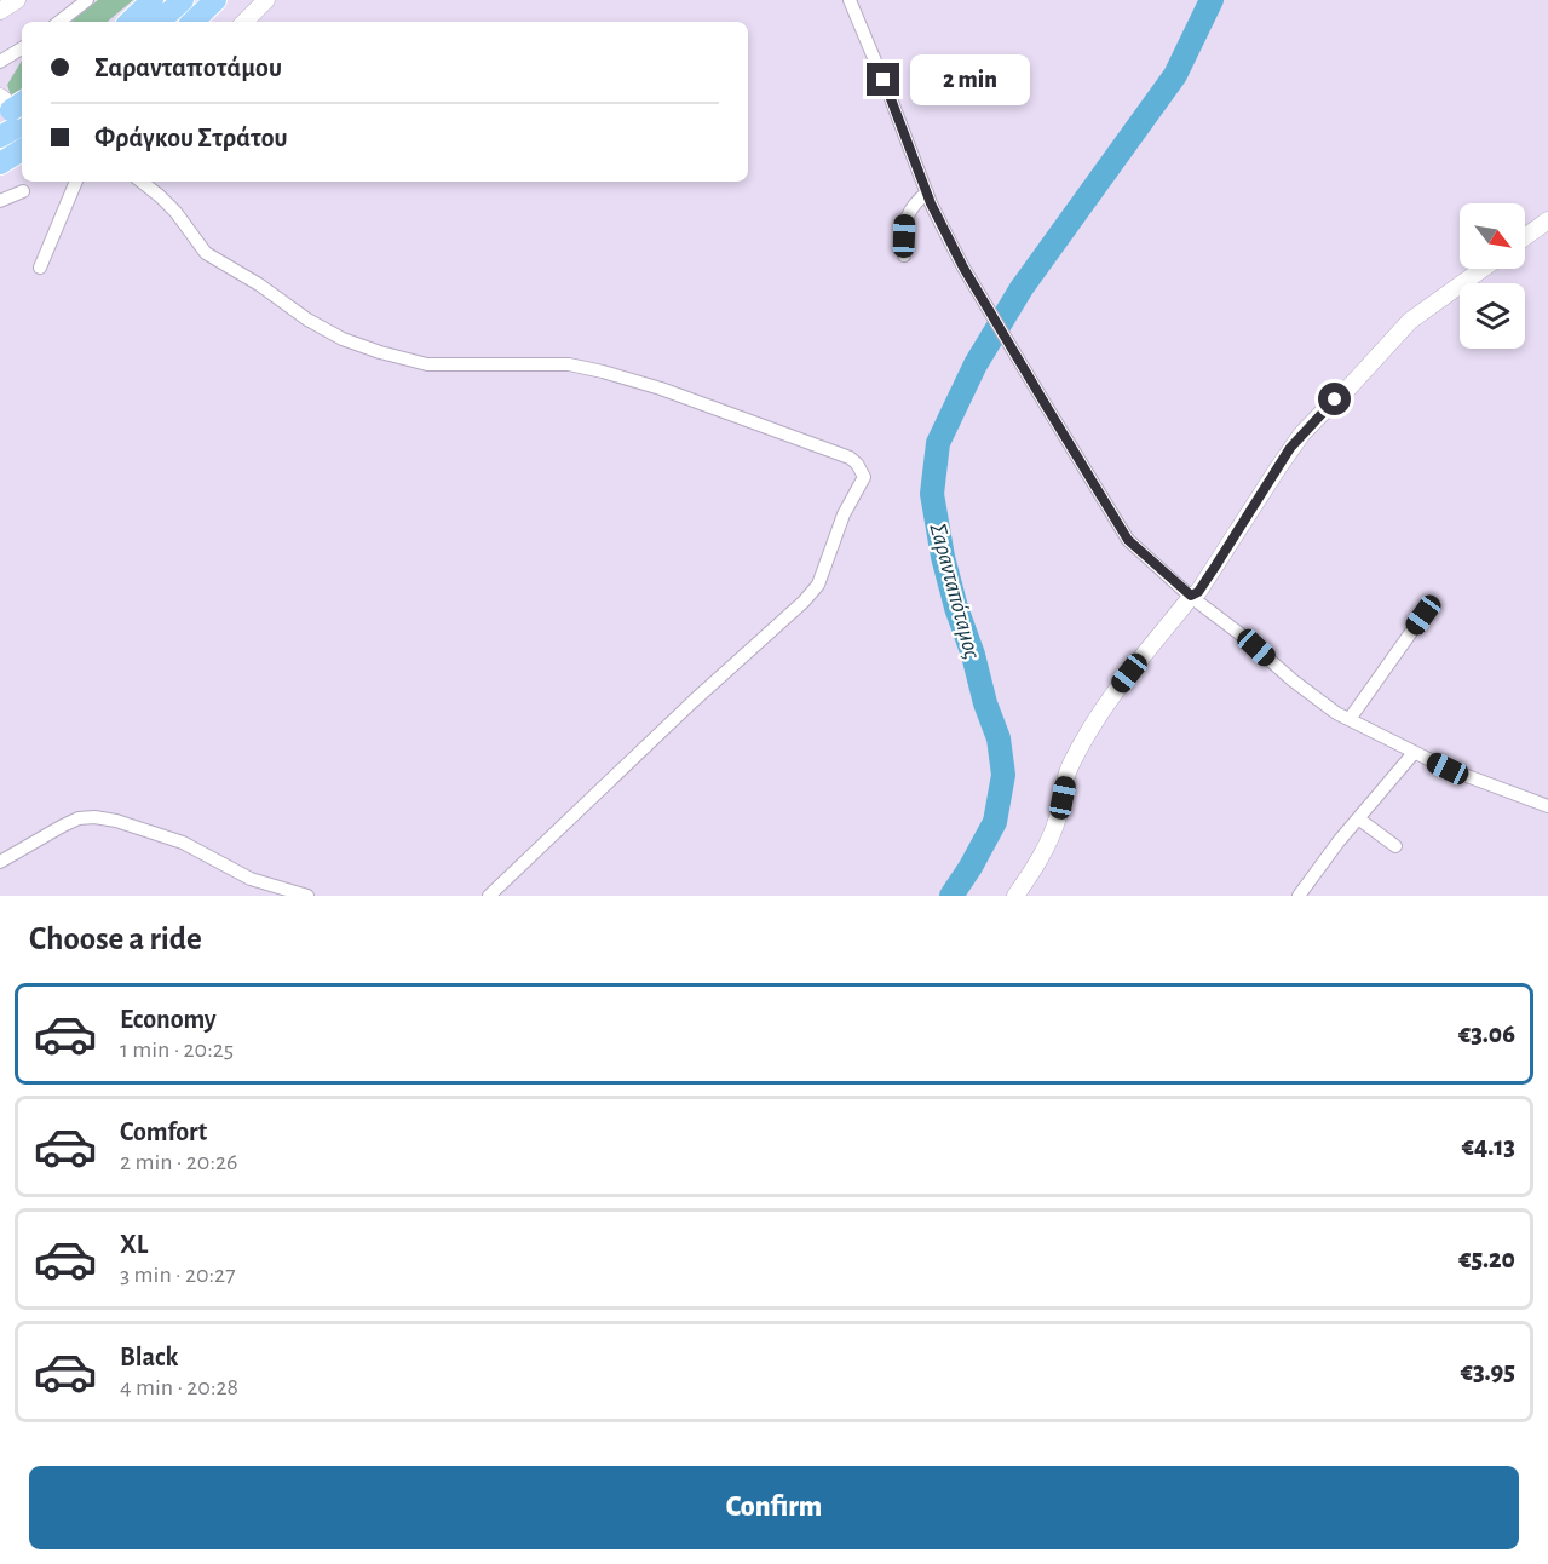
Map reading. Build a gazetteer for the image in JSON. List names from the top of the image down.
{
  "water": ["Σαρανταπόταμος"],
  "north": "bottom right",
  "page": {
    "banner": ["Σαρανταποτάμου", "Φράγκου Στράτου"],
    "bubble": "2 min",
    "heading": "Choose a ride",
    "list": [
      {
        "name": "Economy",
        "note": "1 min · 20:25",
        "value": "€3.06"
      },
      {
        "name": "Comfort",
        "note": "2 min · 20:26",
        "value": "€4.13"
      },
      {
        "name": "XL",
        "note": "3 min · 20:27",
        "value": "€5.20"
      },
      {
        "name": "Black",
        "note": "4 min · 20:28",
        "value": "€3.95"
      }
    ],
    "buttons": "Confirm"
  }
}
